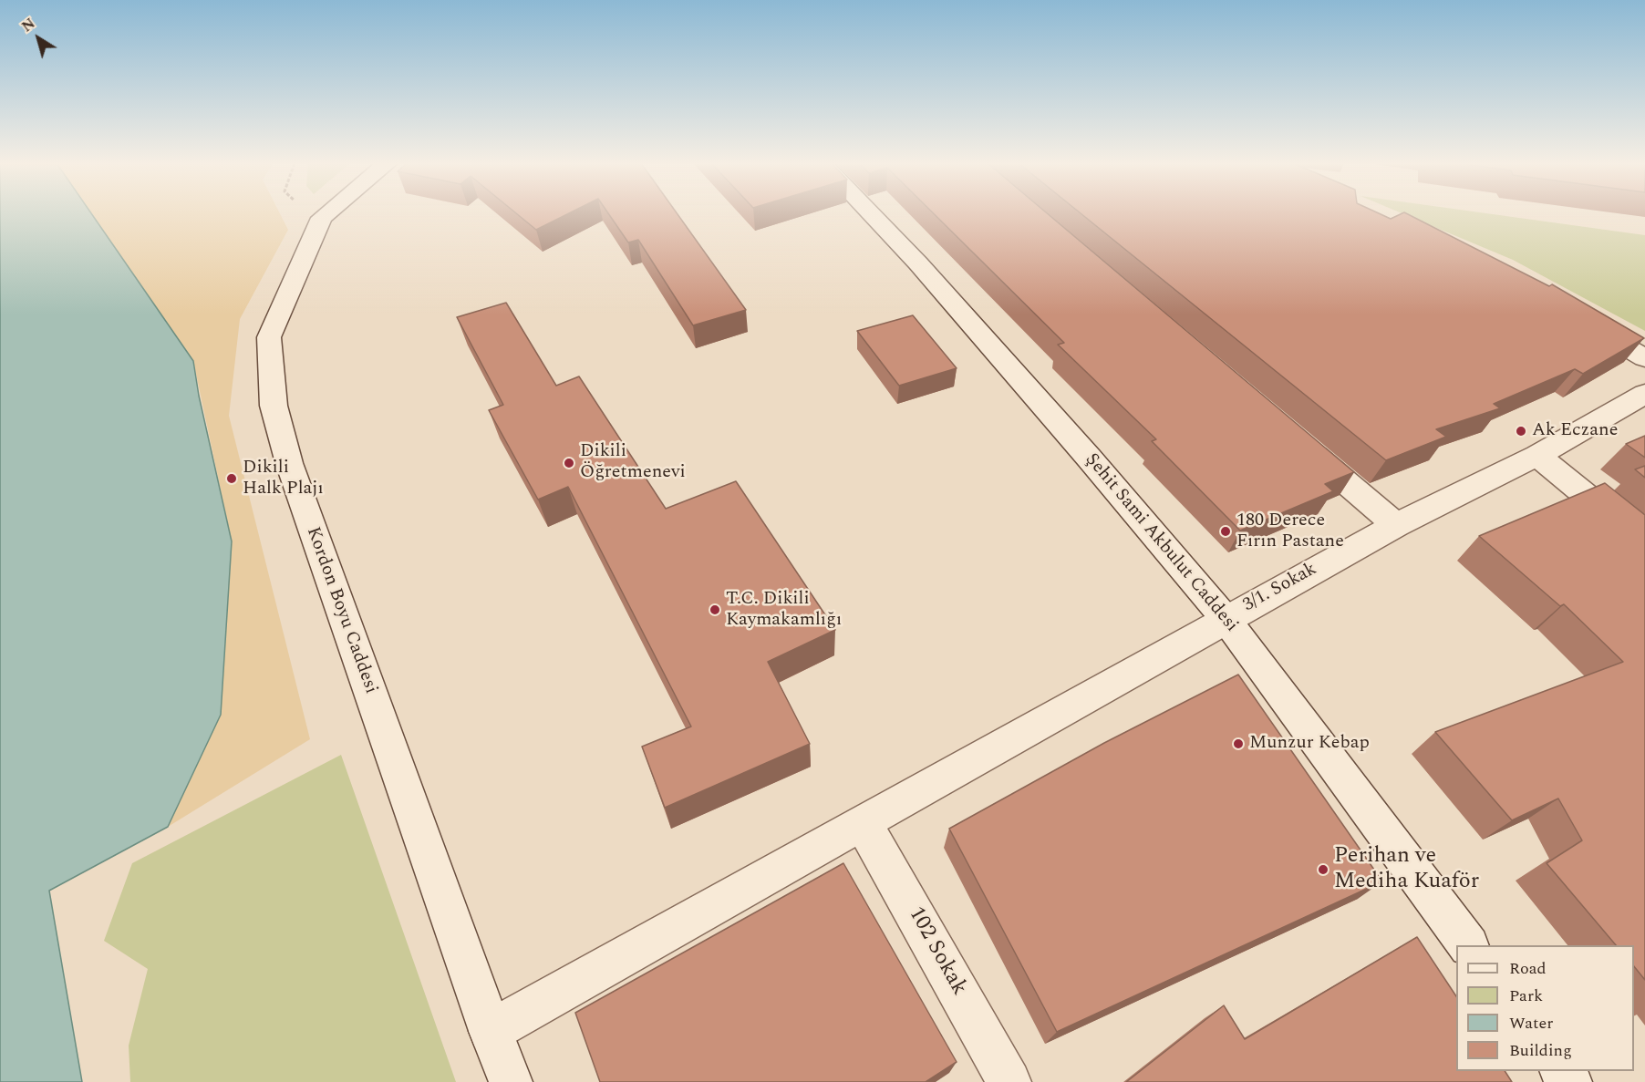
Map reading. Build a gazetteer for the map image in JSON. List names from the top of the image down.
{
  "streets": {
    "main road": [
      "Şehit Sami Akbulut Caddesi",
      "3/1. Sokak",
      "Kordon Boyu Caddesi",
      "102 Sokak"
    ]
  },
  "crossings": [
    ["Şehit Sami Akbulut Caddesi", "3/1. Sokak"],
    ["3/1. Sokak", "Kordon Boyu Caddesi"],
    ["3/1. Sokak", "102 Sokak"]
  ],
  "places": [
    "Ak Eczane",
    "Dikili Öğretmenevi",
    "Dikili Halk Plajı",
    "180 Derece Fırın Pastane",
    "T.C. Dikili Kaymakamlığı",
    "Munzur Kebap",
    "Perihan ve Mediha Kuaför"
  ],
  "legend": [
    "Road",
    "Park",
    "Water",
    "Building"
  ],
  "north": "top left"
}
